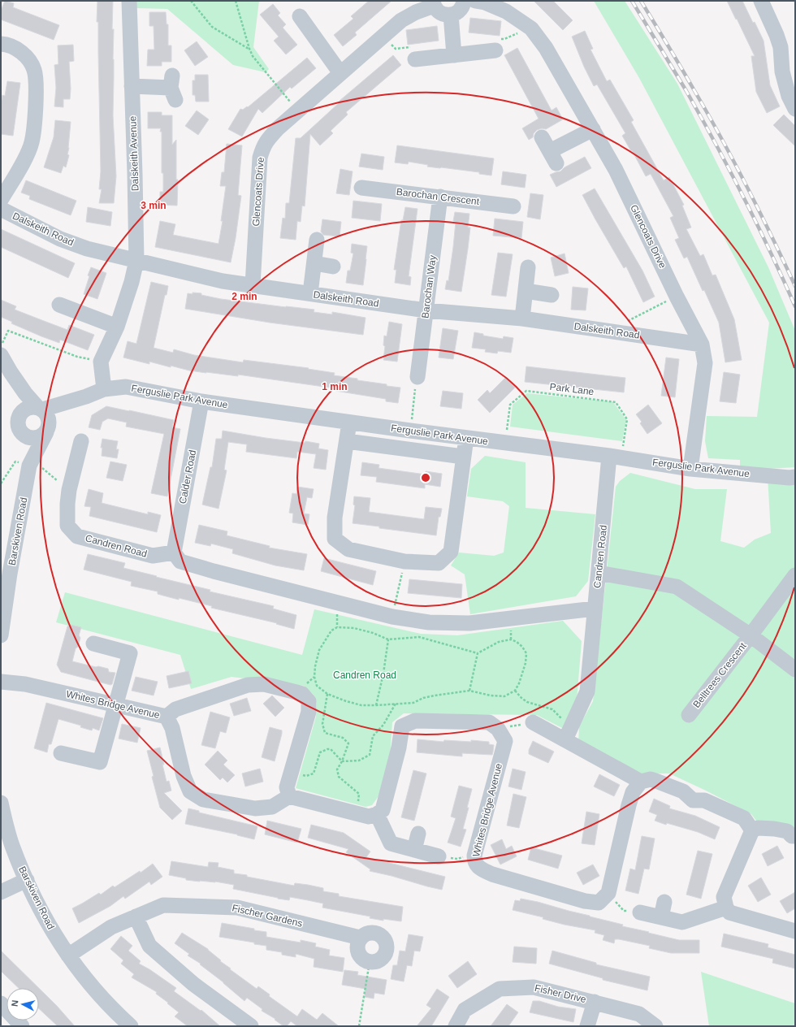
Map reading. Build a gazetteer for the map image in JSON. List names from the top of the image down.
{
  "streets": {
    "street": [
      "Dalskeith Avenue",
      "Glencoats Drive",
      "Barochan Crescent",
      "Dalskeith Road",
      "Barochan Way",
      "Ferguslie Park Avenue",
      "Calder Road",
      "Barskiven Road",
      "Candren Road",
      "Belltrees Crescent",
      "Whites Bridge Avenue",
      "Fischer Gardens",
      "Fisher Drive"
    ],
    "path": ["Park Lane"]
  },
  "crossings": [
    ["Dalskeith Avenue", "Dalskeith Road"],
    ["Glencoats Drive", "Dalskeith Road"],
    ["Glencoats Drive", "Ferguslie Park Avenue"],
    ["Barochan Crescent", "Barochan Way"],
    ["Dalskeith Road", "Barochan Way"],
    ["Park Lane", "Ferguslie Park Avenue"],
    ["Park Lane", "Candren Road"],
    ["Ferguslie Park Avenue", "Calder Road"],
    ["Ferguslie Park Avenue", "Barskiven Road"],
    ["Ferguslie Park Avenue", "Candren Road"],
    ["Calder Road", "Candren Road"],
    ["Barskiven Road", "Fischer Gardens"],
    ["Candren Road", "Belltrees Crescent"]
  ],
  "parks": ["Candren Road"],
  "north": "left",
  "rings": ["3 min", "2 min", "1 min"]
}
